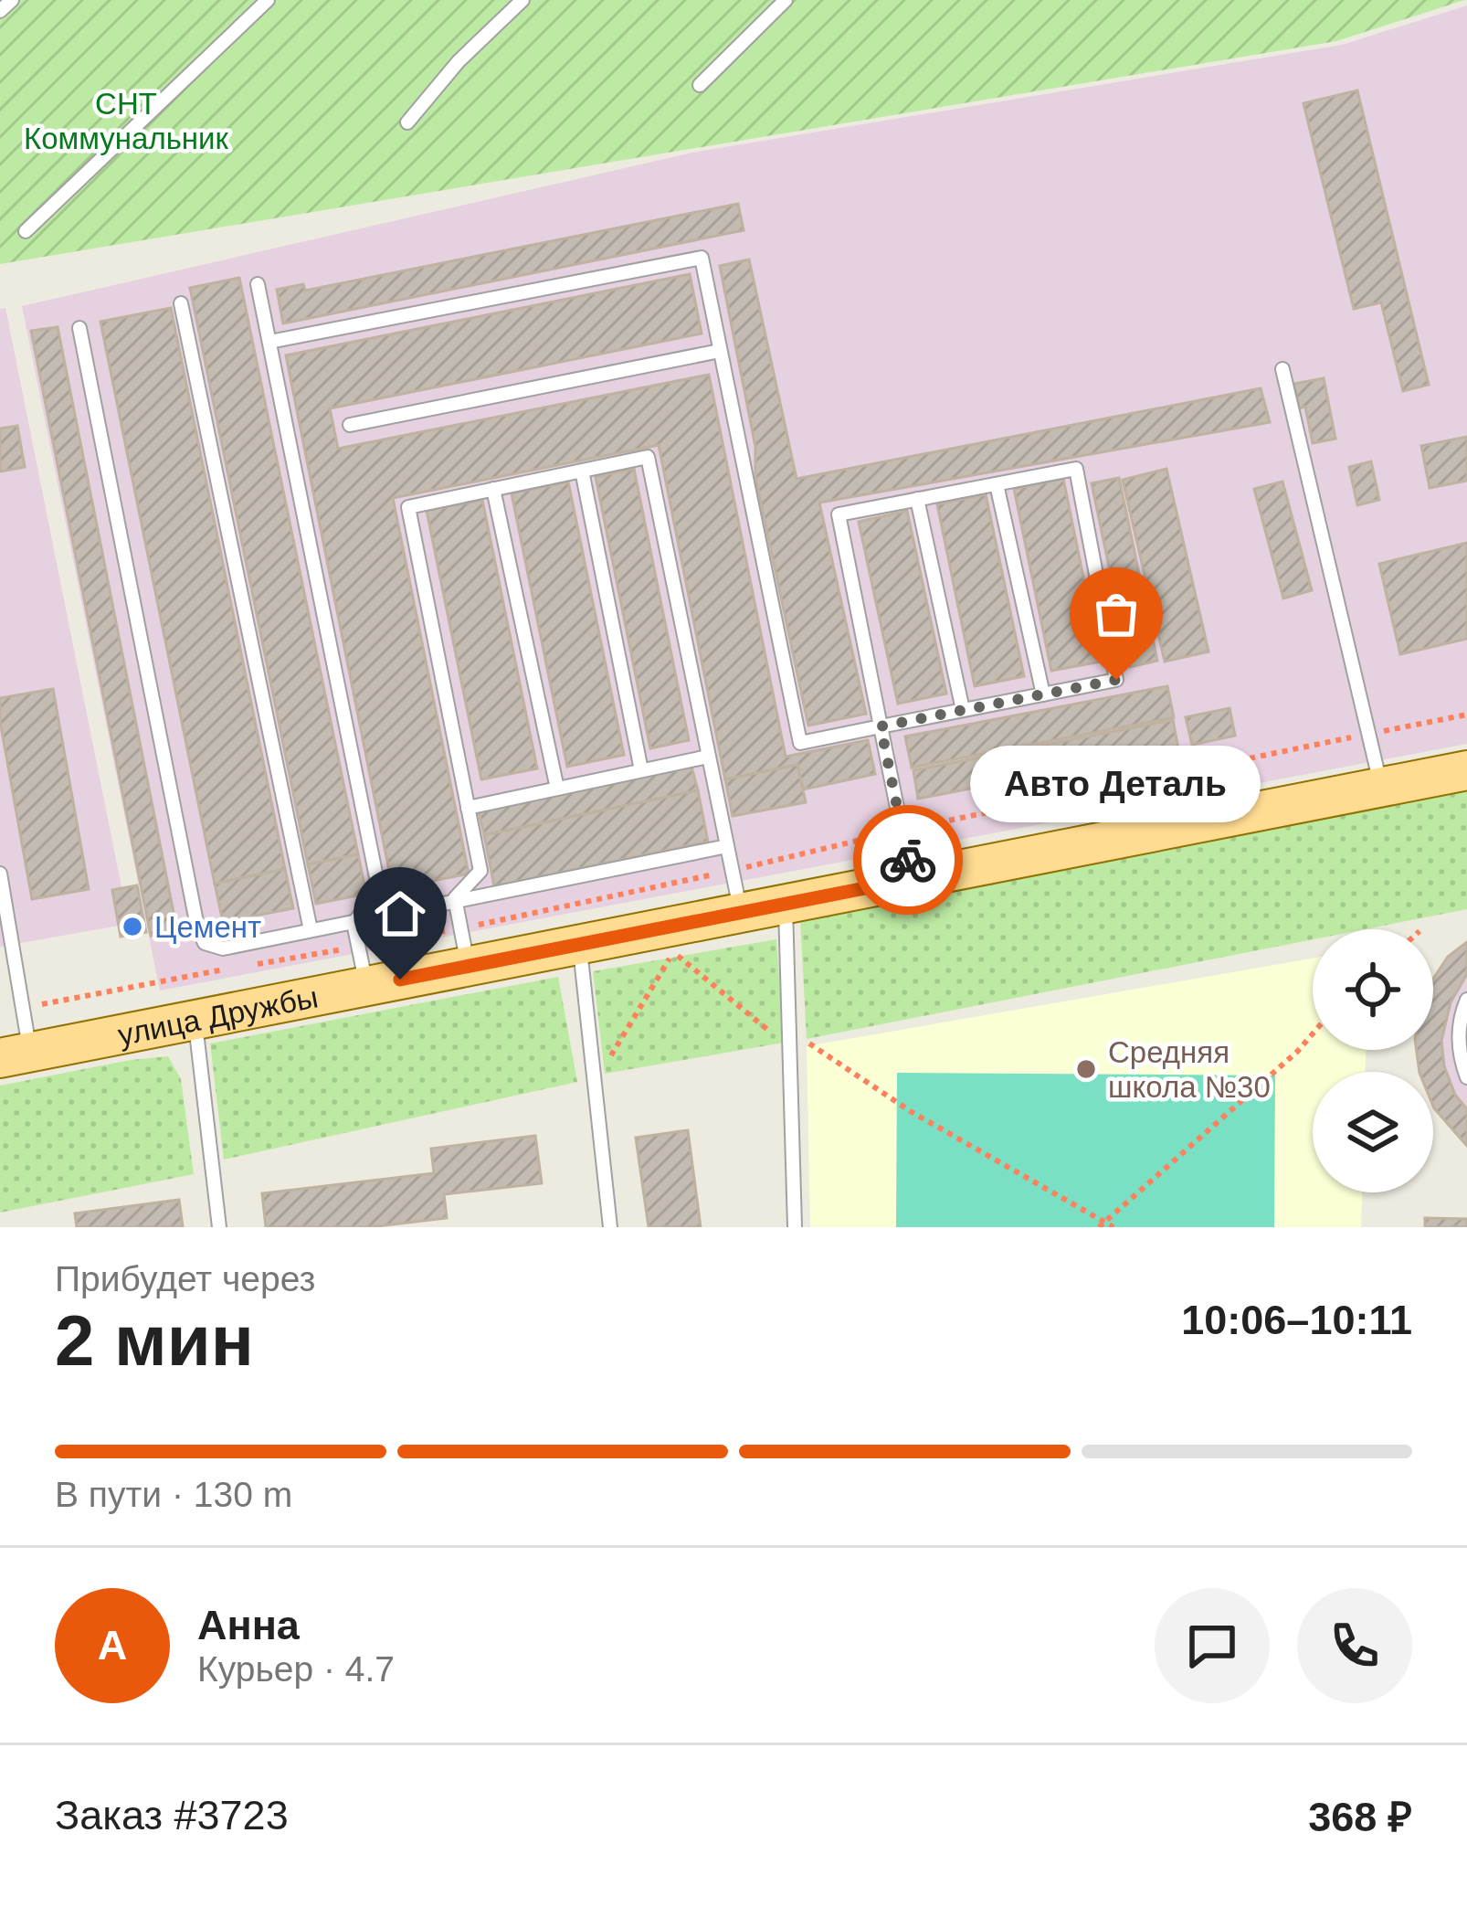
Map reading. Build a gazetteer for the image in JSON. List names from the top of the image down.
{
  "streets": {
    "main road": ["улица Дружбы"]
  },
  "parks": ["СНТ Коммунальник"],
  "places": ["Авто Деталь", "Цемент", "Средняя школа №30"],
  "page": {
    "bubble": "Авто Деталь",
    "heading": ["2 мин", "Прибудет через", "10:06–10:11"],
    "panel": [
      "Анна",
      "Курьер · 4.7",
      "Заказ #3723",
      "368 ₽"
    ],
    "bar": "В пути · 130 m",
    "round": "А"
  }
}
